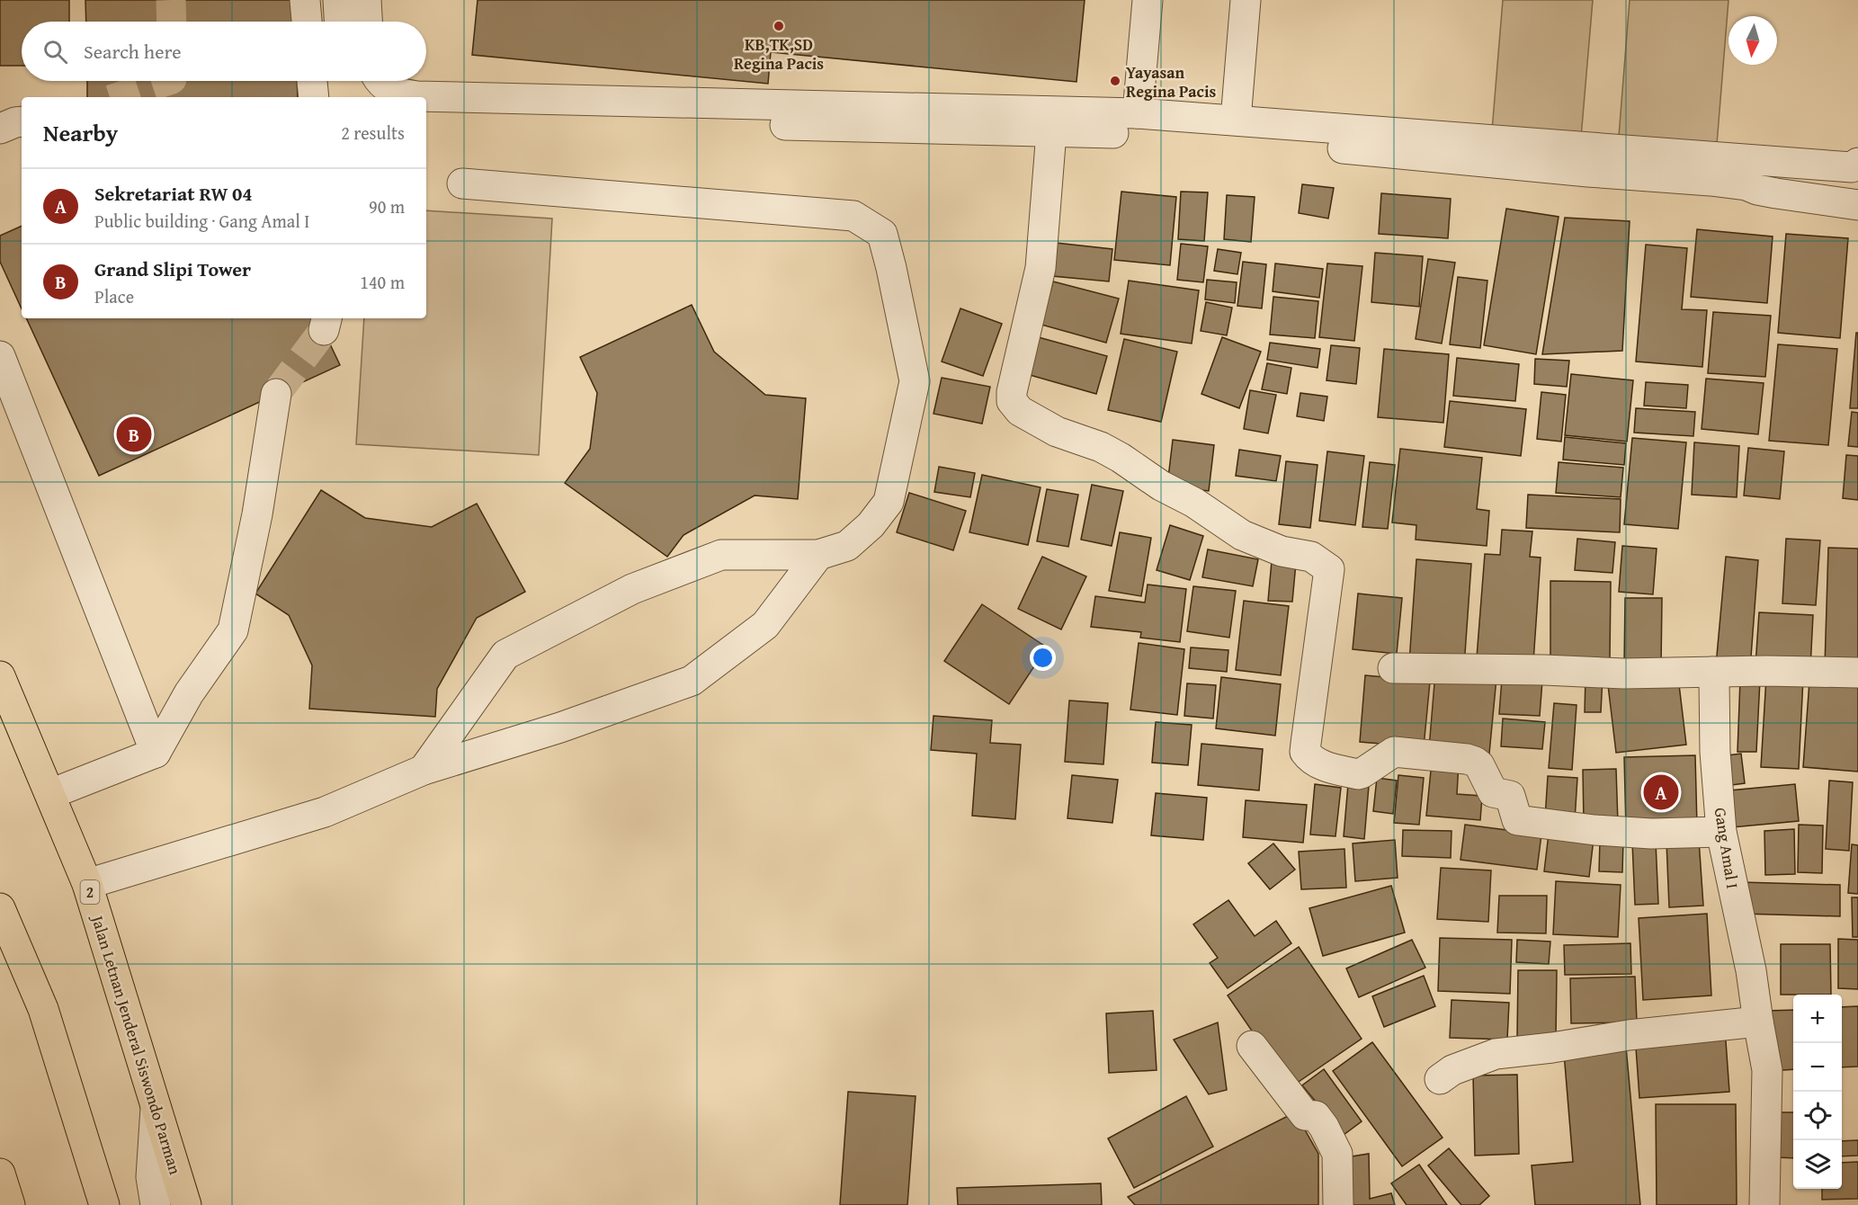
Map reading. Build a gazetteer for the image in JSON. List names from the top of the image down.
{
  "streets": {
    "highway": ["2", "Jalan Letnan Jenderal Siswondo Parman"],
    "street": ["Gang Amal I"]
  },
  "places": ["KB,TK,SD Regina Pacis", "Yayasan Regina Pacis"],
  "north": "bottom",
  "page": {
    "search": "Search here",
    "heading": ["Nearby", "2 results"],
    "list": [
      {
        "mark": "A",
        "name": "Sekretariat RW 04",
        "note": "Public building · Gang Amal I",
        "value": "90 m"
      },
      {
        "mark": "B",
        "name": "Grand Slipi Tower",
        "note": "Place",
        "value": "140 m"
      }
    ],
    "pins": ["B", "A"],
    "map_buttons": ["+", "−"]
  }
}
